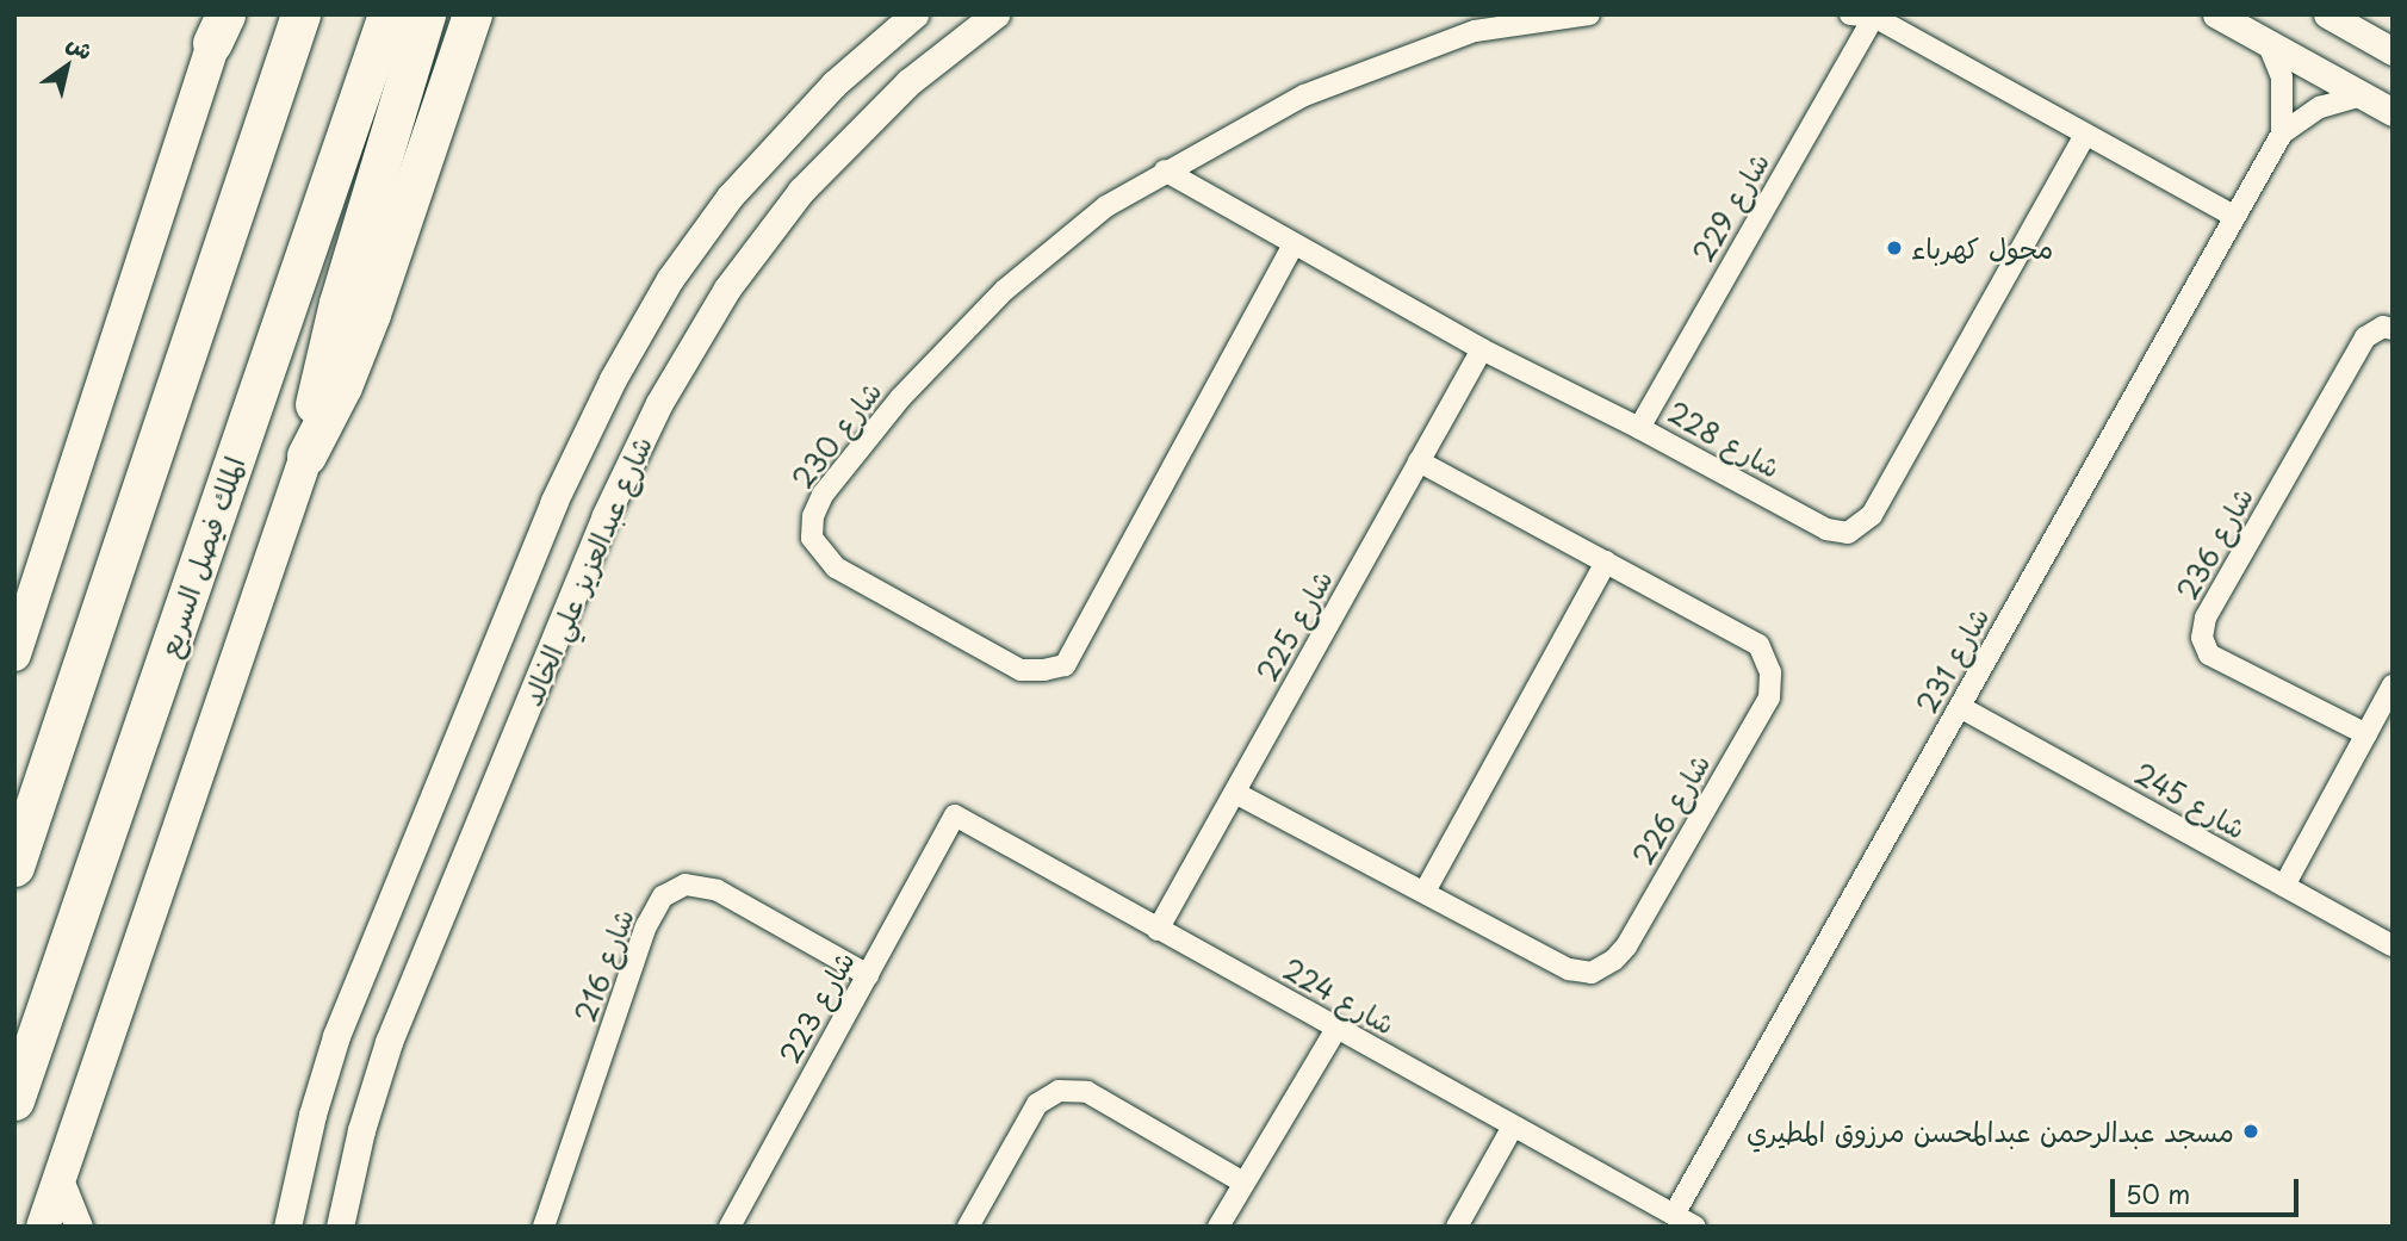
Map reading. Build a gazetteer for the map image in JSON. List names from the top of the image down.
{
  "streets": {
    "highway": ["الملك فيصل السريع"],
    "street": [
      "شارع 229",
      "شارع 230",
      "شارع 228",
      "شارع 236",
      "شارع عبدالعزيز علي الخالد",
      "شارع 225",
      "شارع 231",
      "شارع 245",
      "شارع 226",
      "شارع 216",
      "شارع 224",
      "شارع 223"
    ]
  },
  "crossings": [
    ["شارع 229", "شارع 228"],
    ["شارع 230", "شارع 228"],
    ["شارع 228", "شارع 225"],
    ["شارع 225", "شارع 226"],
    ["شارع 225", "شارع 224"],
    ["شارع 231", "شارع 245"],
    ["شارع 231", "شارع 224"],
    ["شارع 216", "شارع 223"],
    ["شارع 224", "شارع 223"]
  ],
  "places": ["محول كهرباء", "مسجد عبدالرحمن عبدالمحسن مرزوق المطيري"],
  "scale_bar": "50 m",
  "north": "top right"
}
